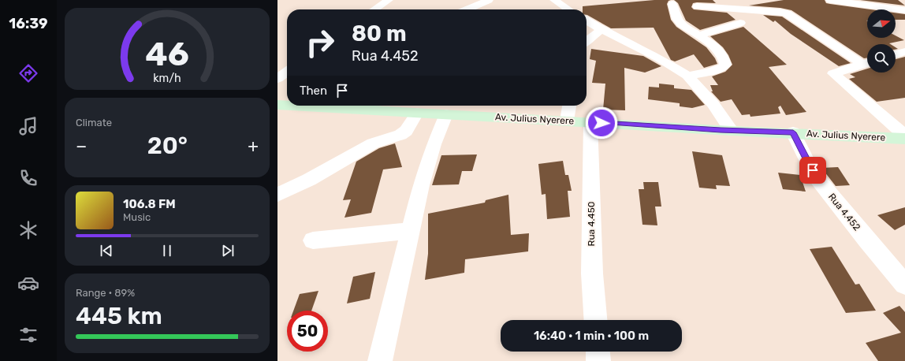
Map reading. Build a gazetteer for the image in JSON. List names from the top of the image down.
{
  "streets": {
    "main road": ["Av. Julius Nyerere"],
    "street": ["Rua 4.452", "Rua 4.450"]
  },
  "crossings": [
    ["Av. Julius Nyerere", "Rua 4.452"],
    ["Av. Julius Nyerere", "Rua 4.450"]
  ],
  "north": "right",
  "page": {
    "tabs": "16:39",
    "turn": ["80 m", "Rua 4.452"],
    "then": "Then",
    "tile": [
      "Climate",
      ["Range · 89%", "445 km"]
    ],
    "heat": ["−", "20°", "+"],
    "song": ["106.8 FM", "Music"],
    "limit": "50",
    "trip": "16:40 · 1 min · 100 m",
    "gauge": ["46", "km/h"]
  }
}
